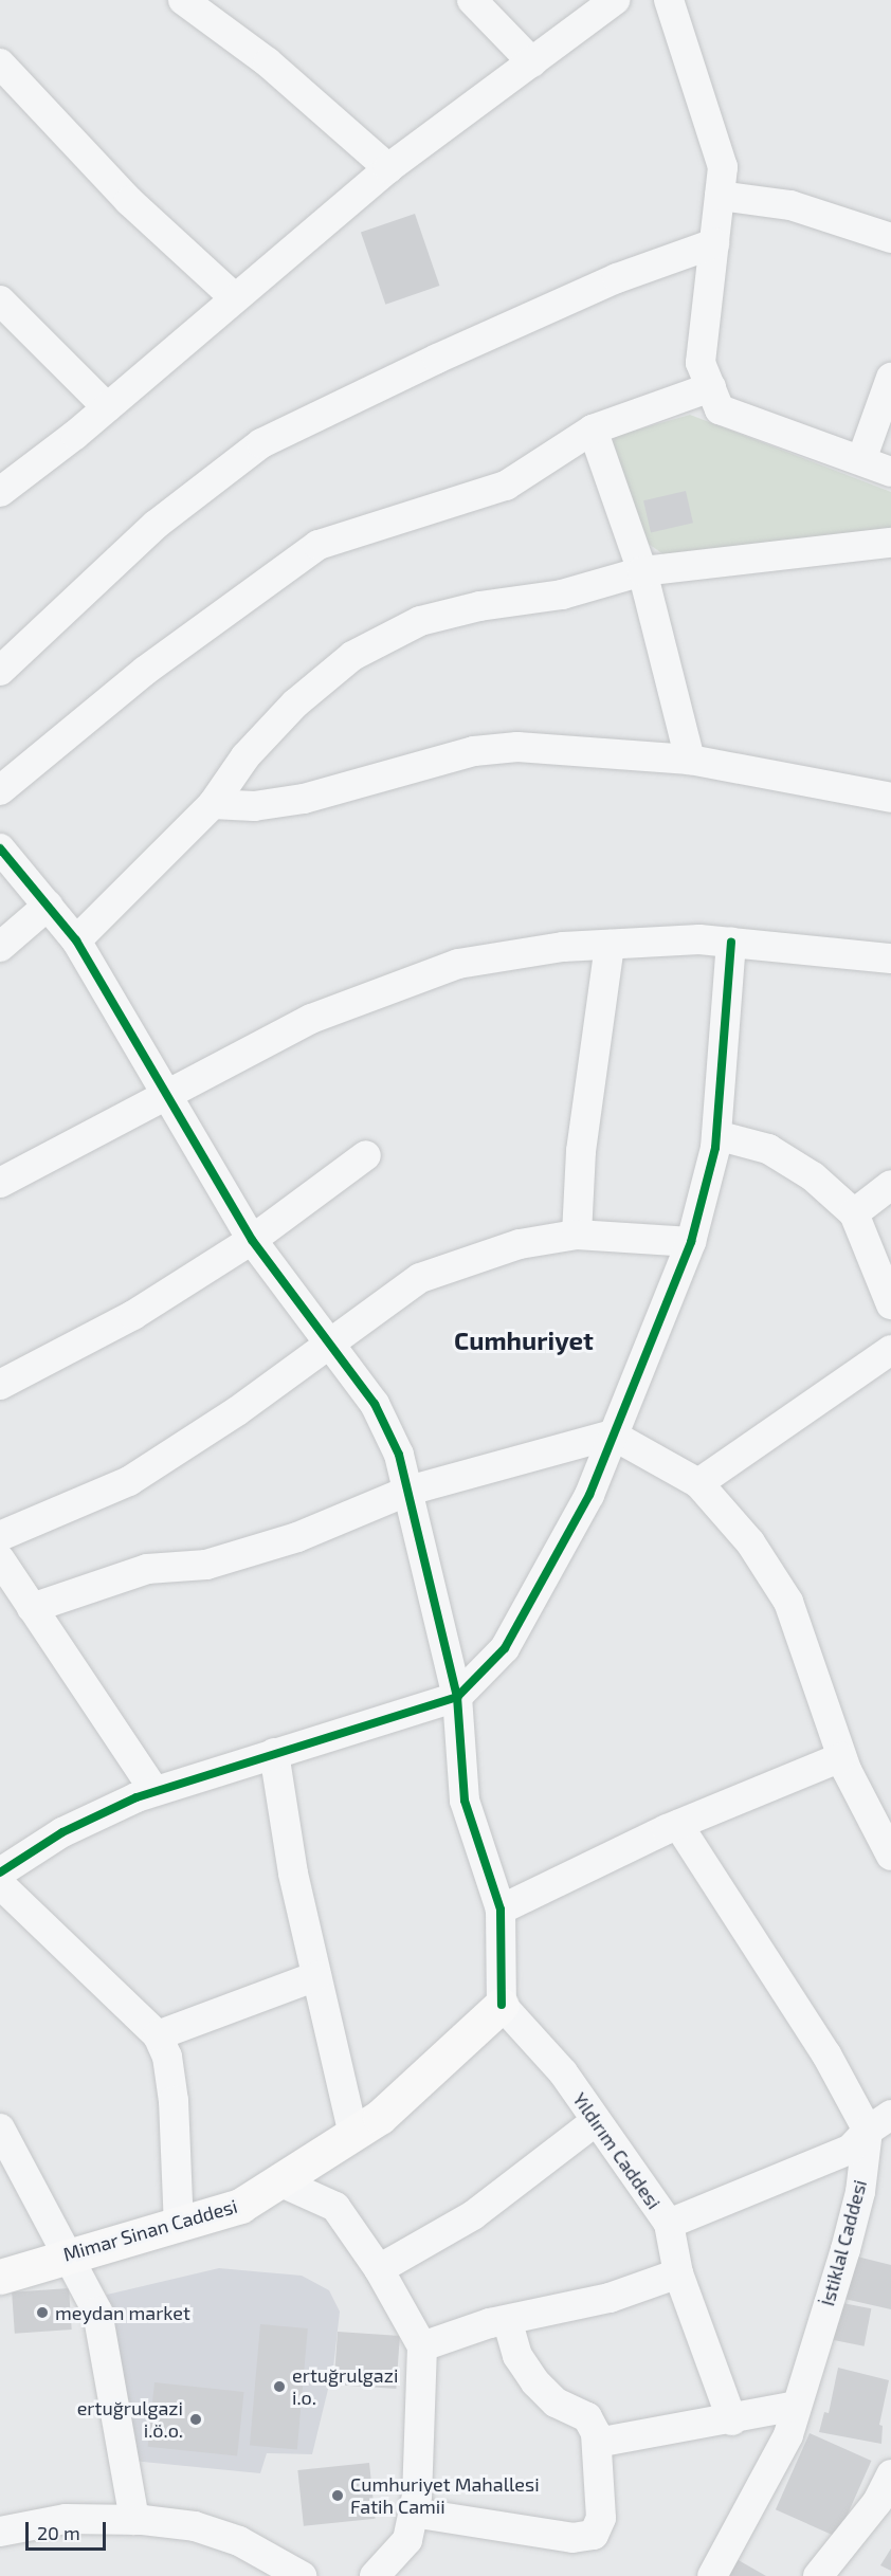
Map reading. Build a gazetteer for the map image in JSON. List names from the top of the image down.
{
  "streets": {
    "street": ["Yıldırım Caddesi", "Mimar Sinan Caddesi", "İstiklal Caddesi"]
  },
  "crossings": [
    ["Yıldırım Caddesi", "Mimar Sinan Caddesi"],
    ["Yıldırım Caddesi", "İstiklal Caddesi"]
  ],
  "districts": ["Cumhuriyet"],
  "places": [
    "meydan market",
    "ertuğrulgazi i.o.",
    "ertuğrulgazi i.ö.o.",
    "Cumhuriyet Mahallesi Fatih Camii"
  ],
  "scale_bar": "20 m"
}
